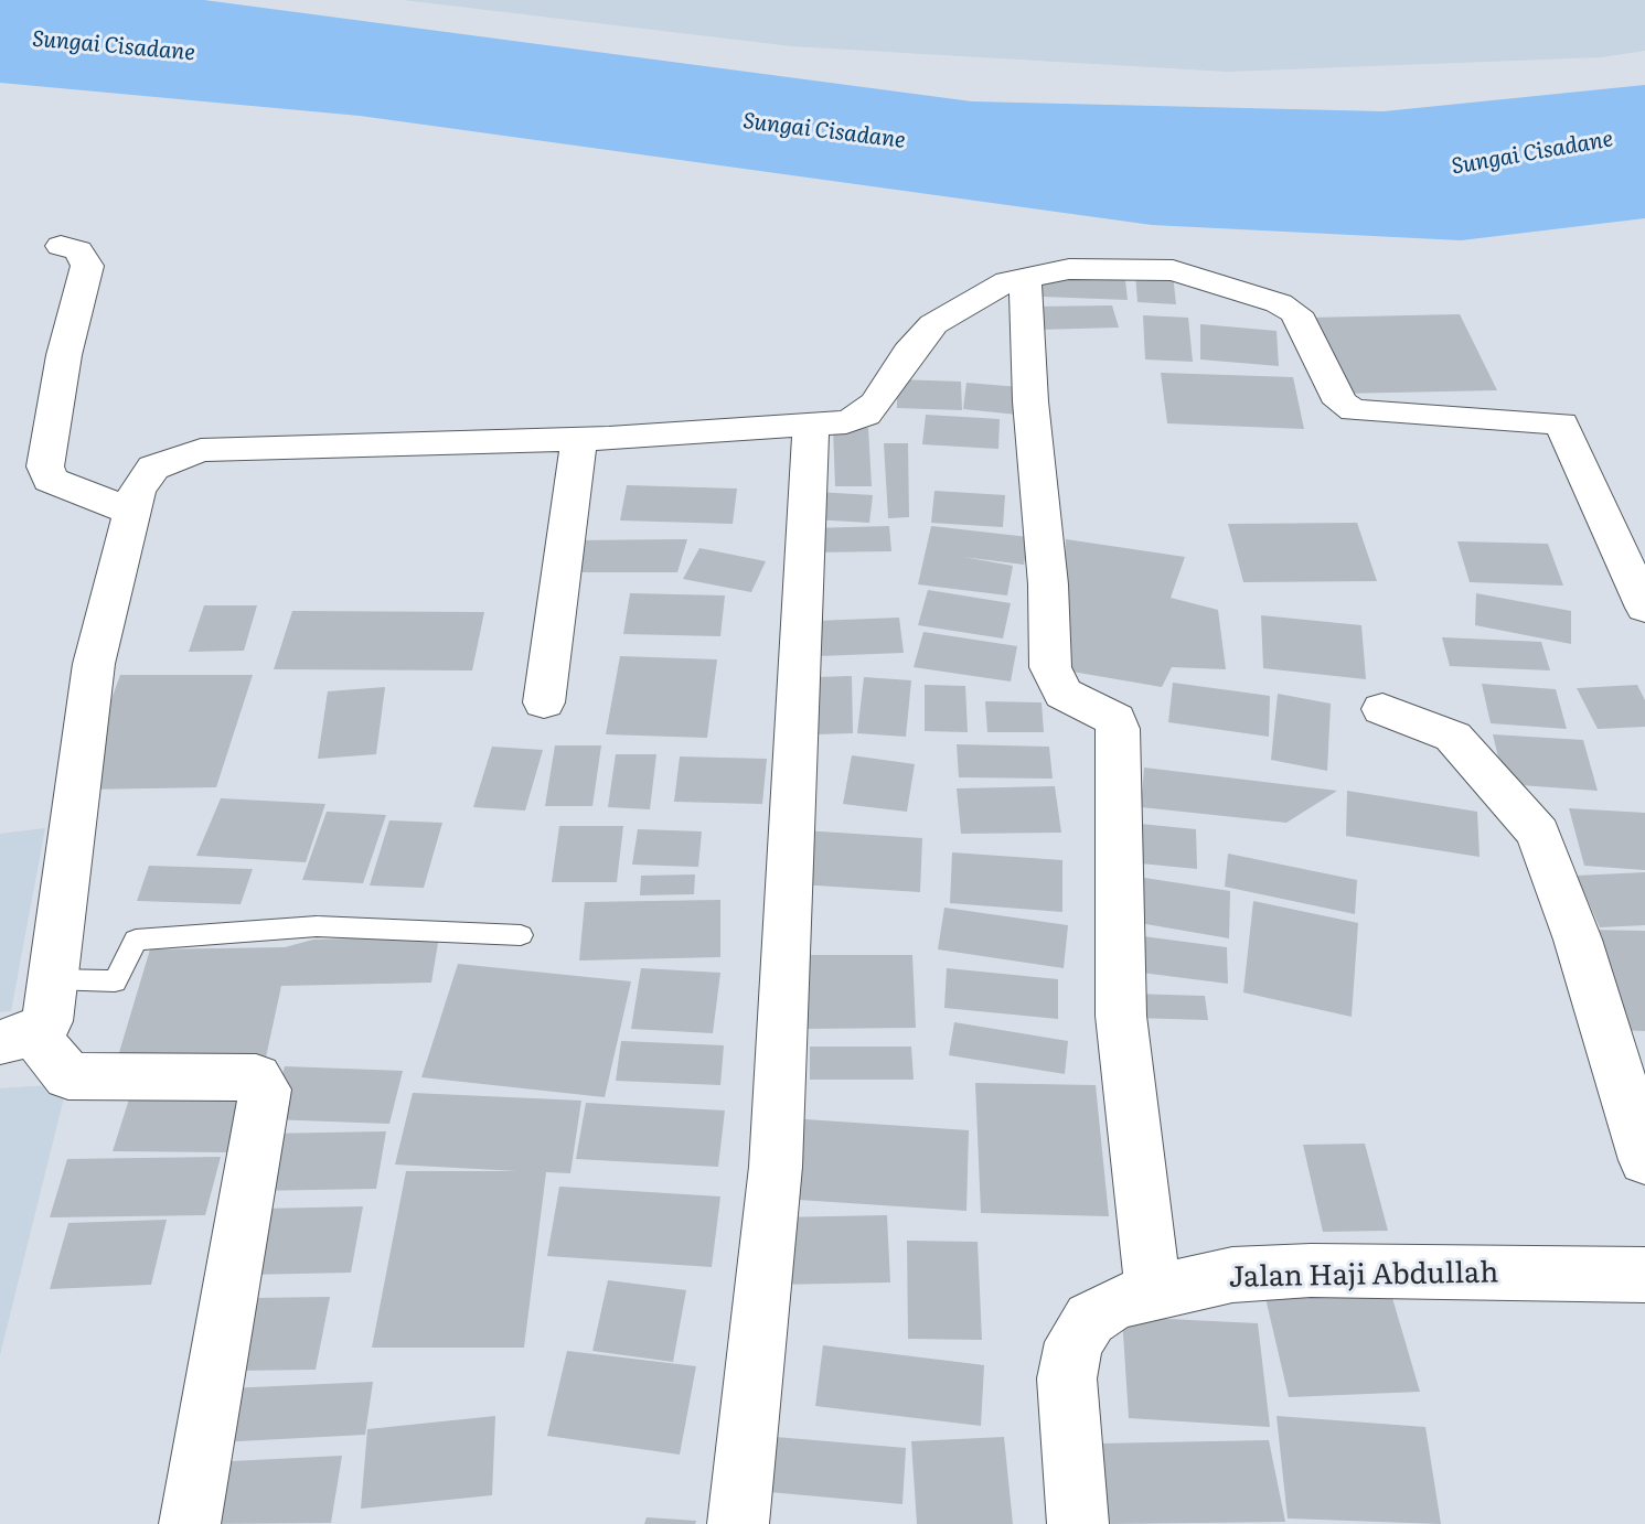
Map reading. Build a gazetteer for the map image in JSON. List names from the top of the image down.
{
  "streets": {
    "street": ["Jalan Haji Abdullah"]
  },
  "water": ["Sungai Cisadane"]
}
